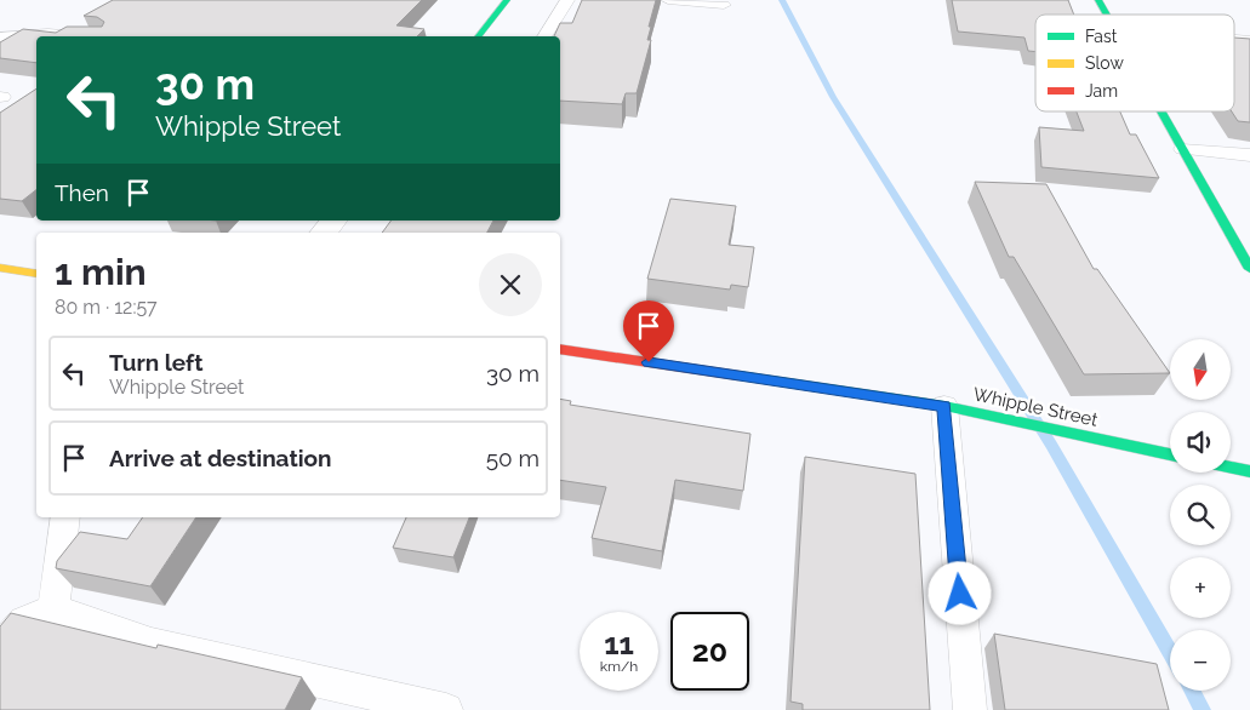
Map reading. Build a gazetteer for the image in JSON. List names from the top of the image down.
{
  "streets": {
    "street": ["Whipple Street"]
  },
  "legend": ["Fast", "Slow", "Jam"],
  "north": "bottom",
  "page": {
    "turn": ["30 m", "Whipple Street"],
    "then": "Then",
    "heading": ["1 min", "80 m · 12:57"],
    "list": [
      {
        "name": "Turn left",
        "note": "Whipple Street",
        "value": "30 m"
      },
      {
        "name": "Arrive at destination",
        "value": "50 m"
      }
    ],
    "map_buttons": ["+", "−"],
    "speed": "11 km/h",
    "limit": "20"
  }
}
